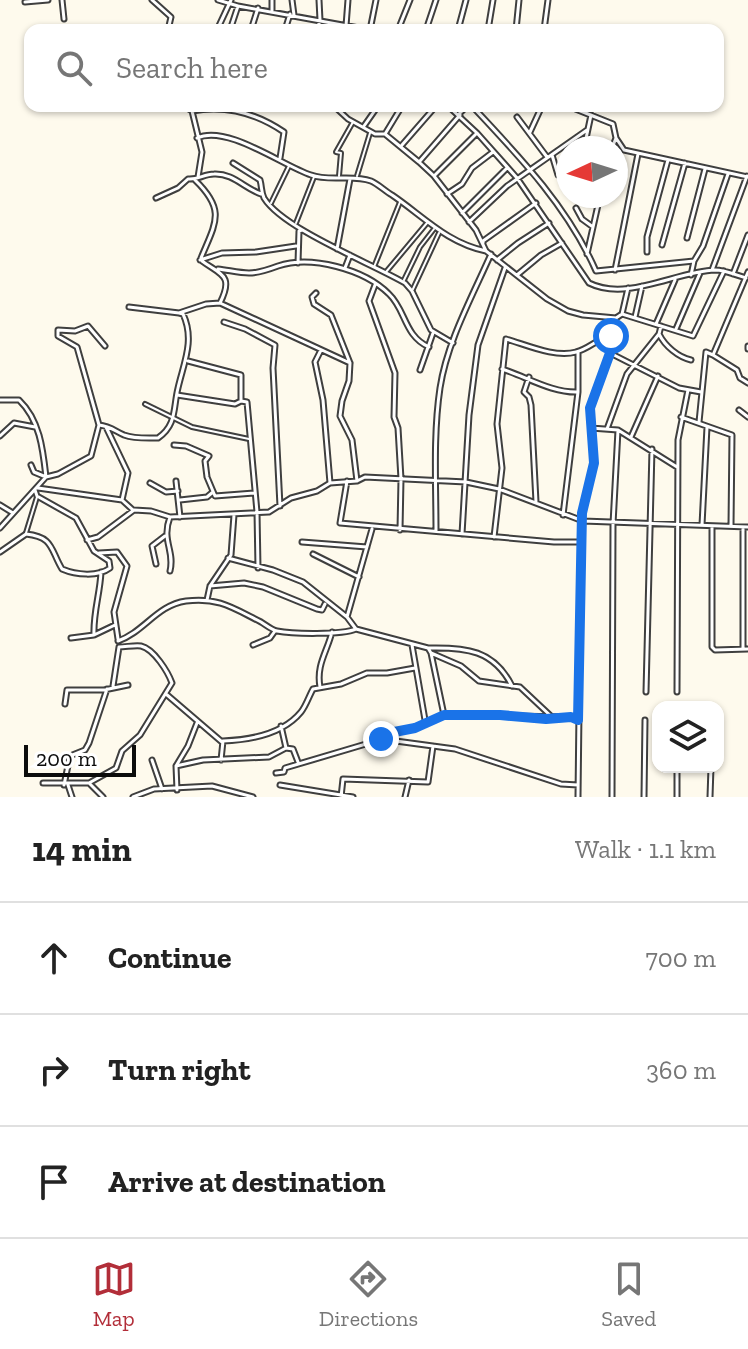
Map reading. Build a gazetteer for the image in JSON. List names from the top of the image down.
{
  "scale_bar": "200 m",
  "north": "left",
  "page": {
    "search": "Search here",
    "scale": "200 m",
    "heading": ["14 min", "Walk · 1.1 km"],
    "list": [
      ["Continue", "700 m"],
      ["Turn right", "360 m"],
      "Arrive at destination"
    ],
    "nav": ["Map", "Directions", "Saved"]
  }
}
